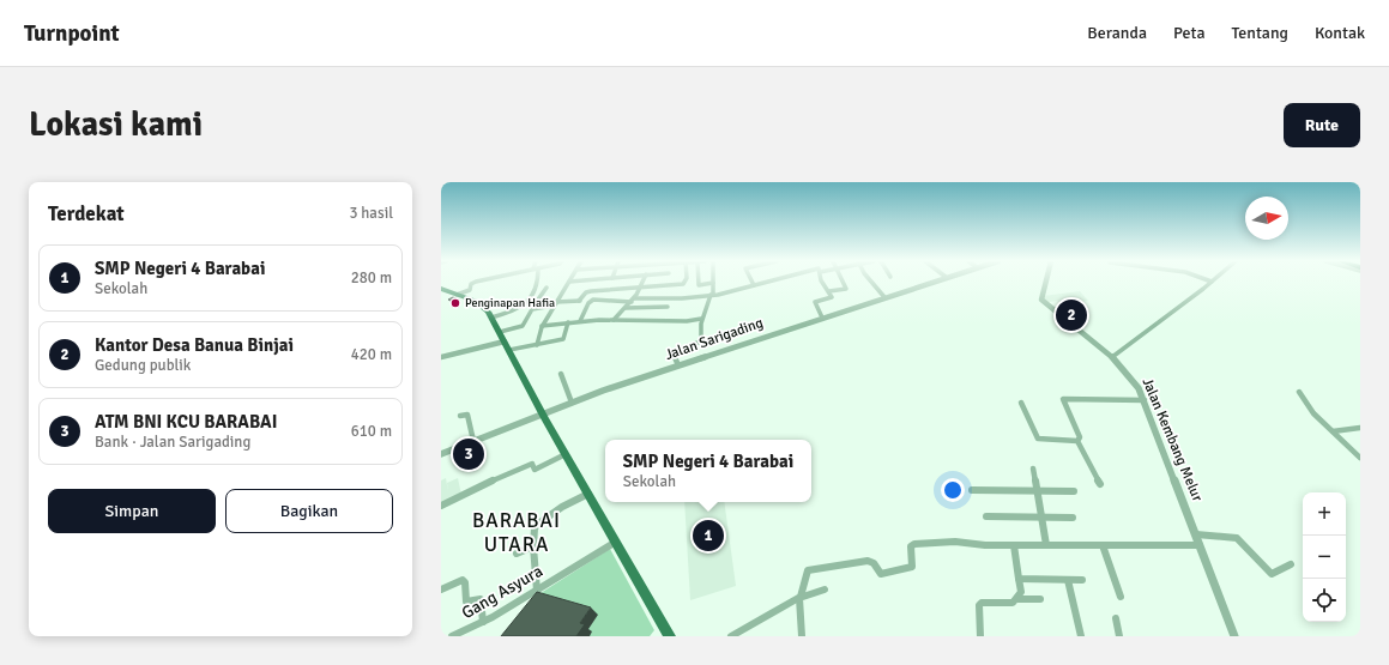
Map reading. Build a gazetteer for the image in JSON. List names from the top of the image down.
{
  "streets": {
    "street": ["Jalan Sarigading", "Jalan Kembang Melur", "Gang Asyura"]
  },
  "districts": ["BARABAI UTARA"],
  "places": ["Penginapan Hafia"],
  "north": "right",
  "page": {
    "header": "Turnpoint",
    "nav": [
      "Beranda",
      "Peta",
      "Tentang",
      "Kontak"
    ],
    "buttons": [
      "Rute",
      ["Simpan", "Bagikan"]
    ],
    "title": "Lokasi kami",
    "heading": ["Terdekat", "3 hasil"],
    "list": [
      {
        "mark": "1",
        "name": "SMP Negeri 4 Barabai",
        "note": "Sekolah",
        "value": "280 m"
      },
      {
        "mark": "2",
        "name": "Kantor Desa Banua Binjai",
        "note": "Gedung publik",
        "value": "420 m"
      },
      {
        "mark": "3",
        "name": "ATM BNI KCU BARABAI",
        "note": "Bank · Jalan Sarigading",
        "value": "610 m"
      }
    ],
    "pins": ["2", "3", "1"],
    "popup": ["SMP Negeri 4 Barabai", "Sekolah"],
    "map_buttons": ["+", "−"]
  }
}
